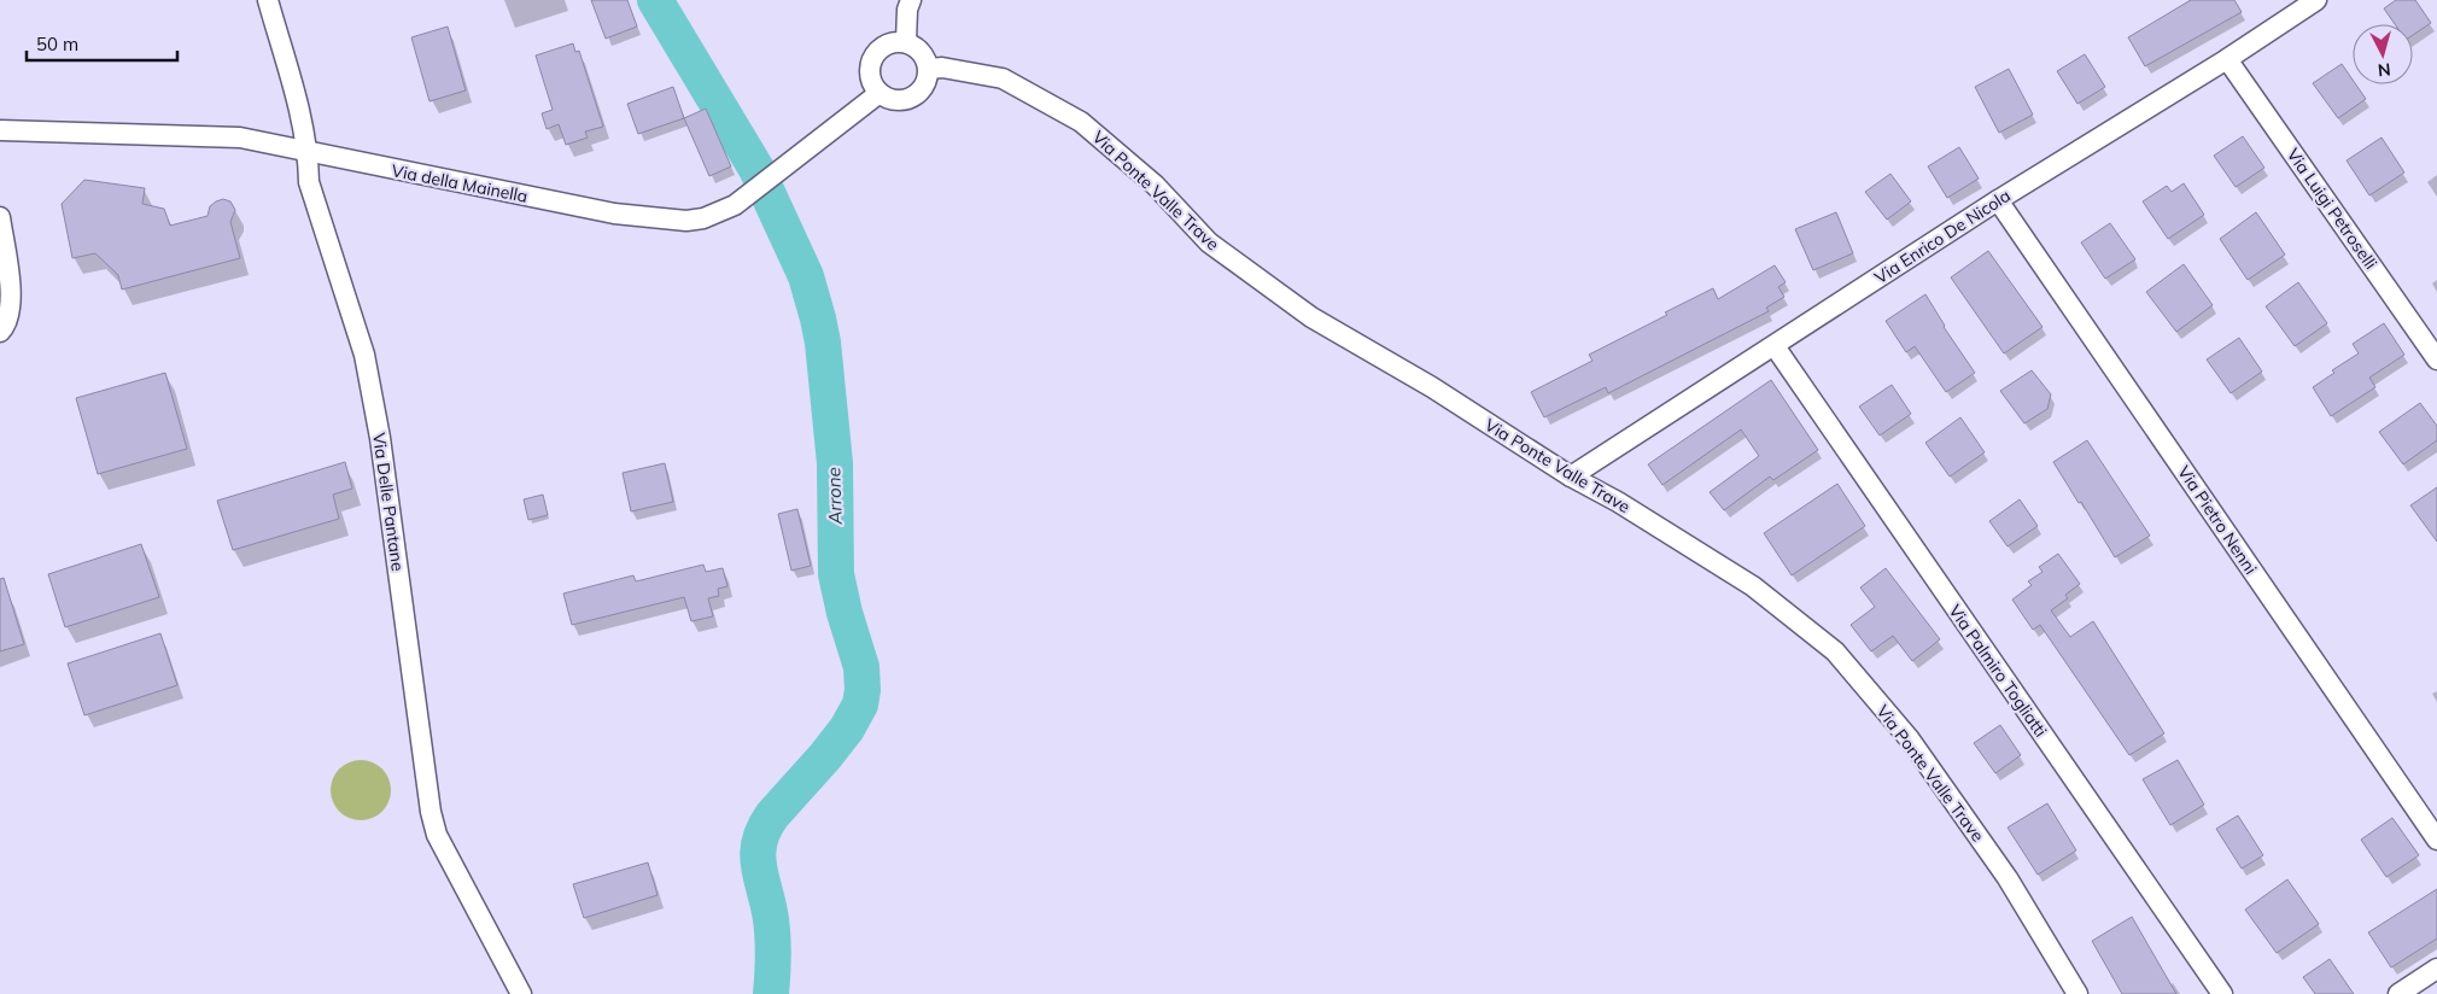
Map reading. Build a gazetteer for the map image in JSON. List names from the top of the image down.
{
  "streets": {
    "street": [
      "Via della Mainella",
      "Via Ponte Valle Trave",
      "Via Luigi Petroselli",
      "Via Enrico De Nicola",
      "Via Delle Pantane",
      "Via Pietro Nenni",
      "Via Palmiro Togliatti"
    ]
  },
  "crossings": [
    ["Via della Mainella", "Via Ponte Valle Trave"],
    ["Via della Mainella", "Via Delle Pantane"],
    ["Via Ponte Valle Trave", "Via Enrico De Nicola"],
    ["Via Luigi Petroselli", "Via Enrico De Nicola"],
    ["Via Enrico De Nicola", "Via Pietro Nenni"],
    ["Via Enrico De Nicola", "Via Palmiro Togliatti"]
  ],
  "water": ["Arrone"],
  "scale_bar": "50 m",
  "north": "bottom"
}
